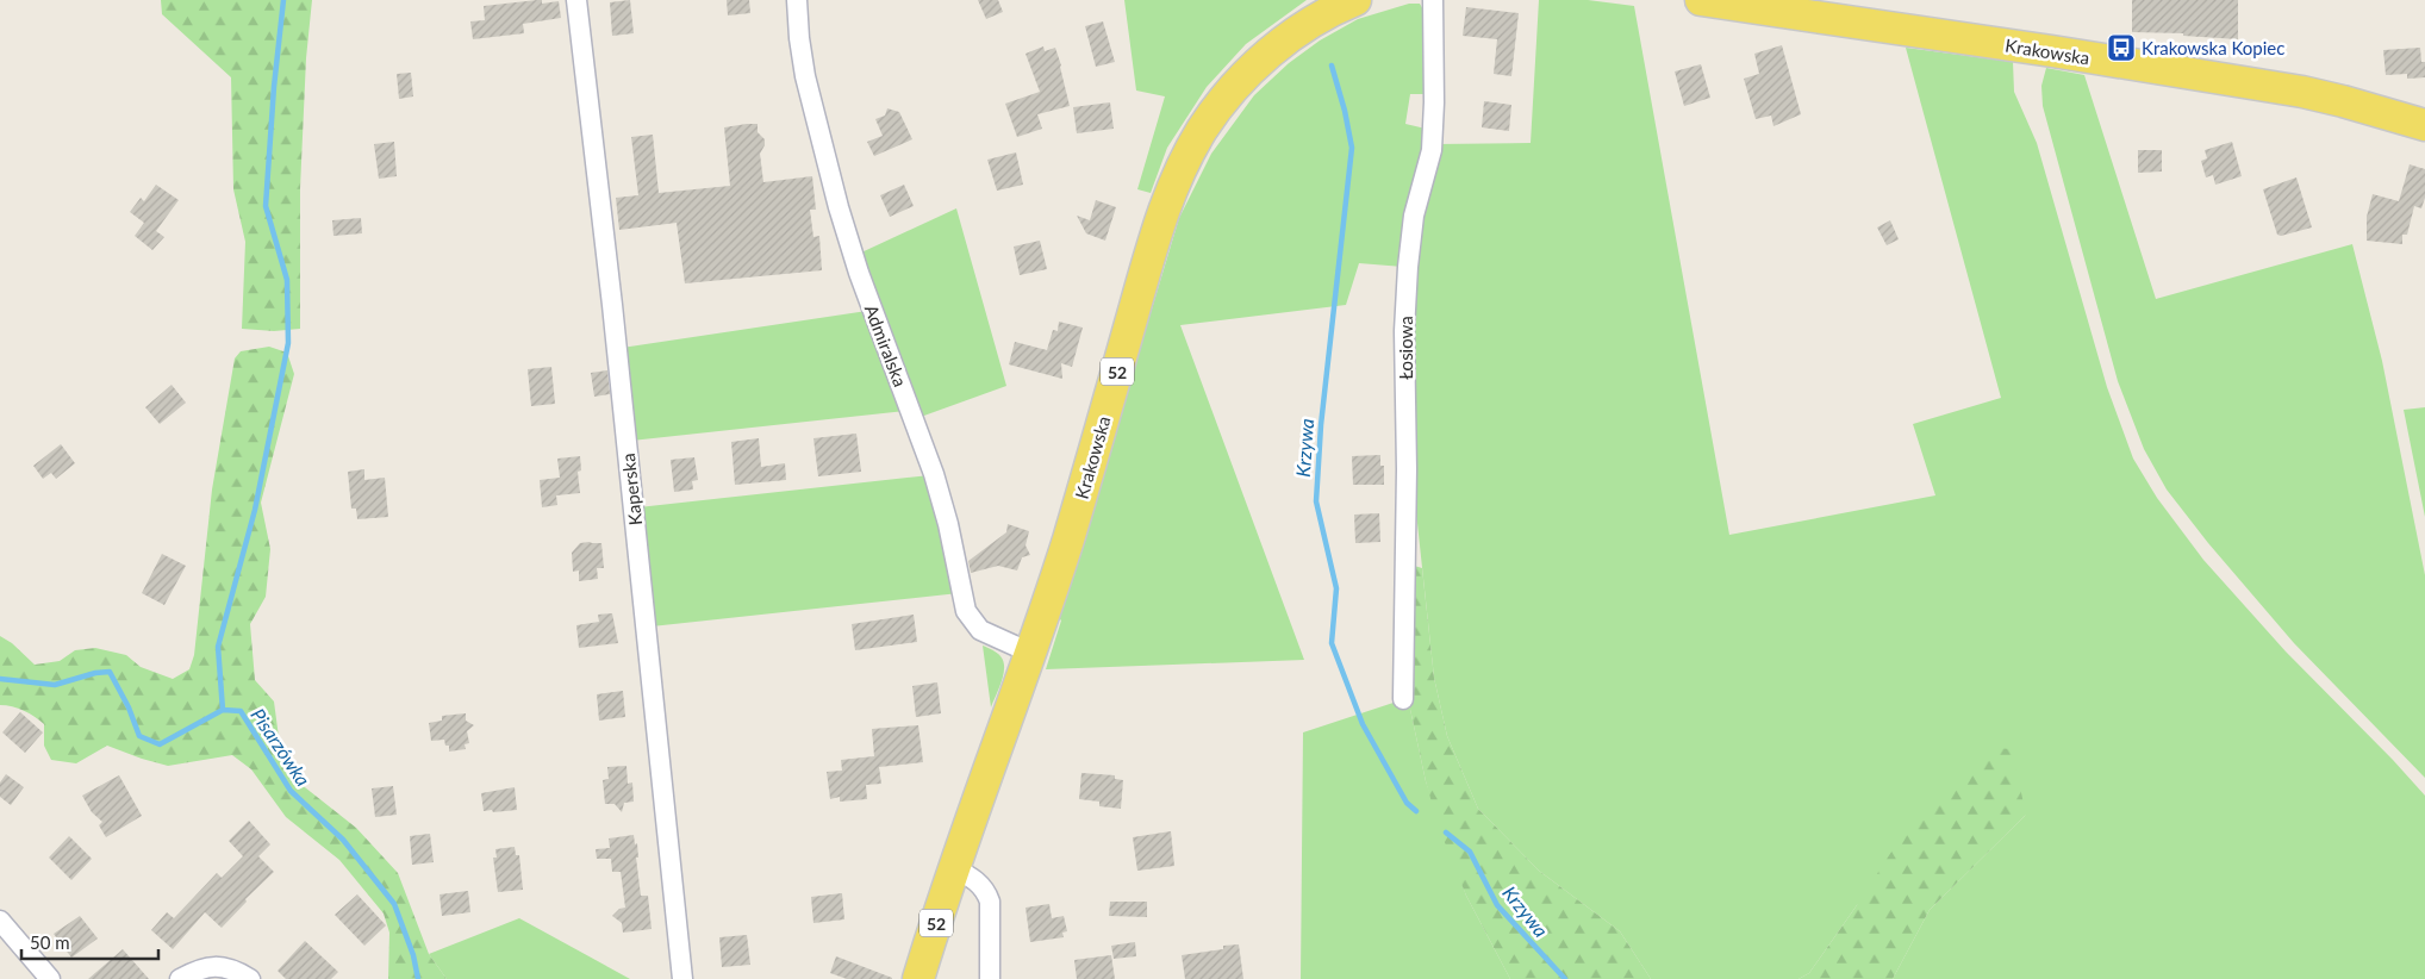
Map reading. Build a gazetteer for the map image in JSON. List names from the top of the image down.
{
  "streets": {
    "main road": ["Krakowska", "52"],
    "street": ["Admiralska", "Łosiowa", "Kaperska"]
  },
  "crossings": [
    ["Krakowska", "Admiralska"]
  ],
  "water": ["Krzywa", "Pisarzówka"],
  "places": {
    "bus stop": ["Krakowska Kopiec"]
  },
  "scale_bar": "50 m"
}
